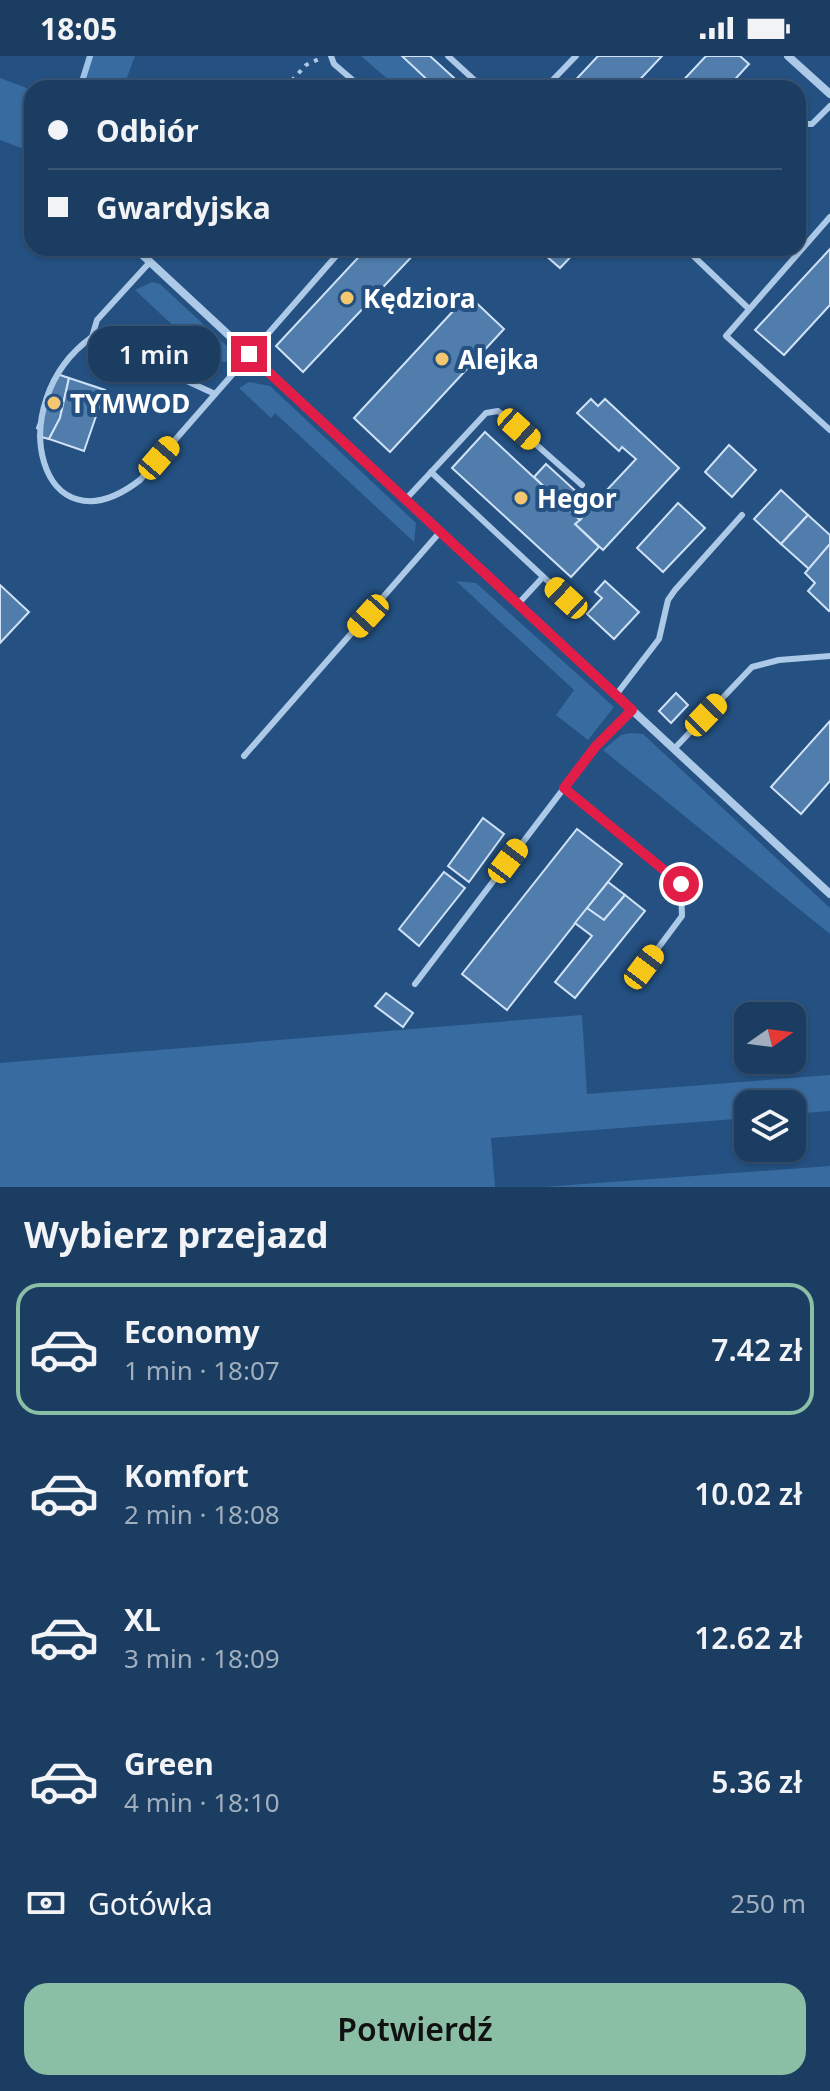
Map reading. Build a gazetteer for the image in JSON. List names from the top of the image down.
{
  "places": [
    "Kędziora",
    "Alejka",
    "TYMWOD",
    "Hegor"
  ],
  "north": "right",
  "page": {
    "status": "18:05",
    "banner": ["Odbiór", "Gwardyjska"],
    "bubble": "1 min",
    "heading": "Wybierz przejazd",
    "list": [
      {
        "name": "Economy",
        "note": "1 min · 18:07",
        "value": "7.42 zł"
      },
      {
        "name": "Komfort",
        "note": "2 min · 18:08",
        "value": "10.02 zł"
      },
      {
        "name": "XL",
        "note": "3 min · 18:09",
        "value": "12.62 zł"
      },
      {
        "name": "Green",
        "note": "4 min · 18:10",
        "value": "5.36 zł"
      }
    ],
    "pay": ["Gotówka", "250 m"],
    "buttons": "Potwierdź"
  }
}
